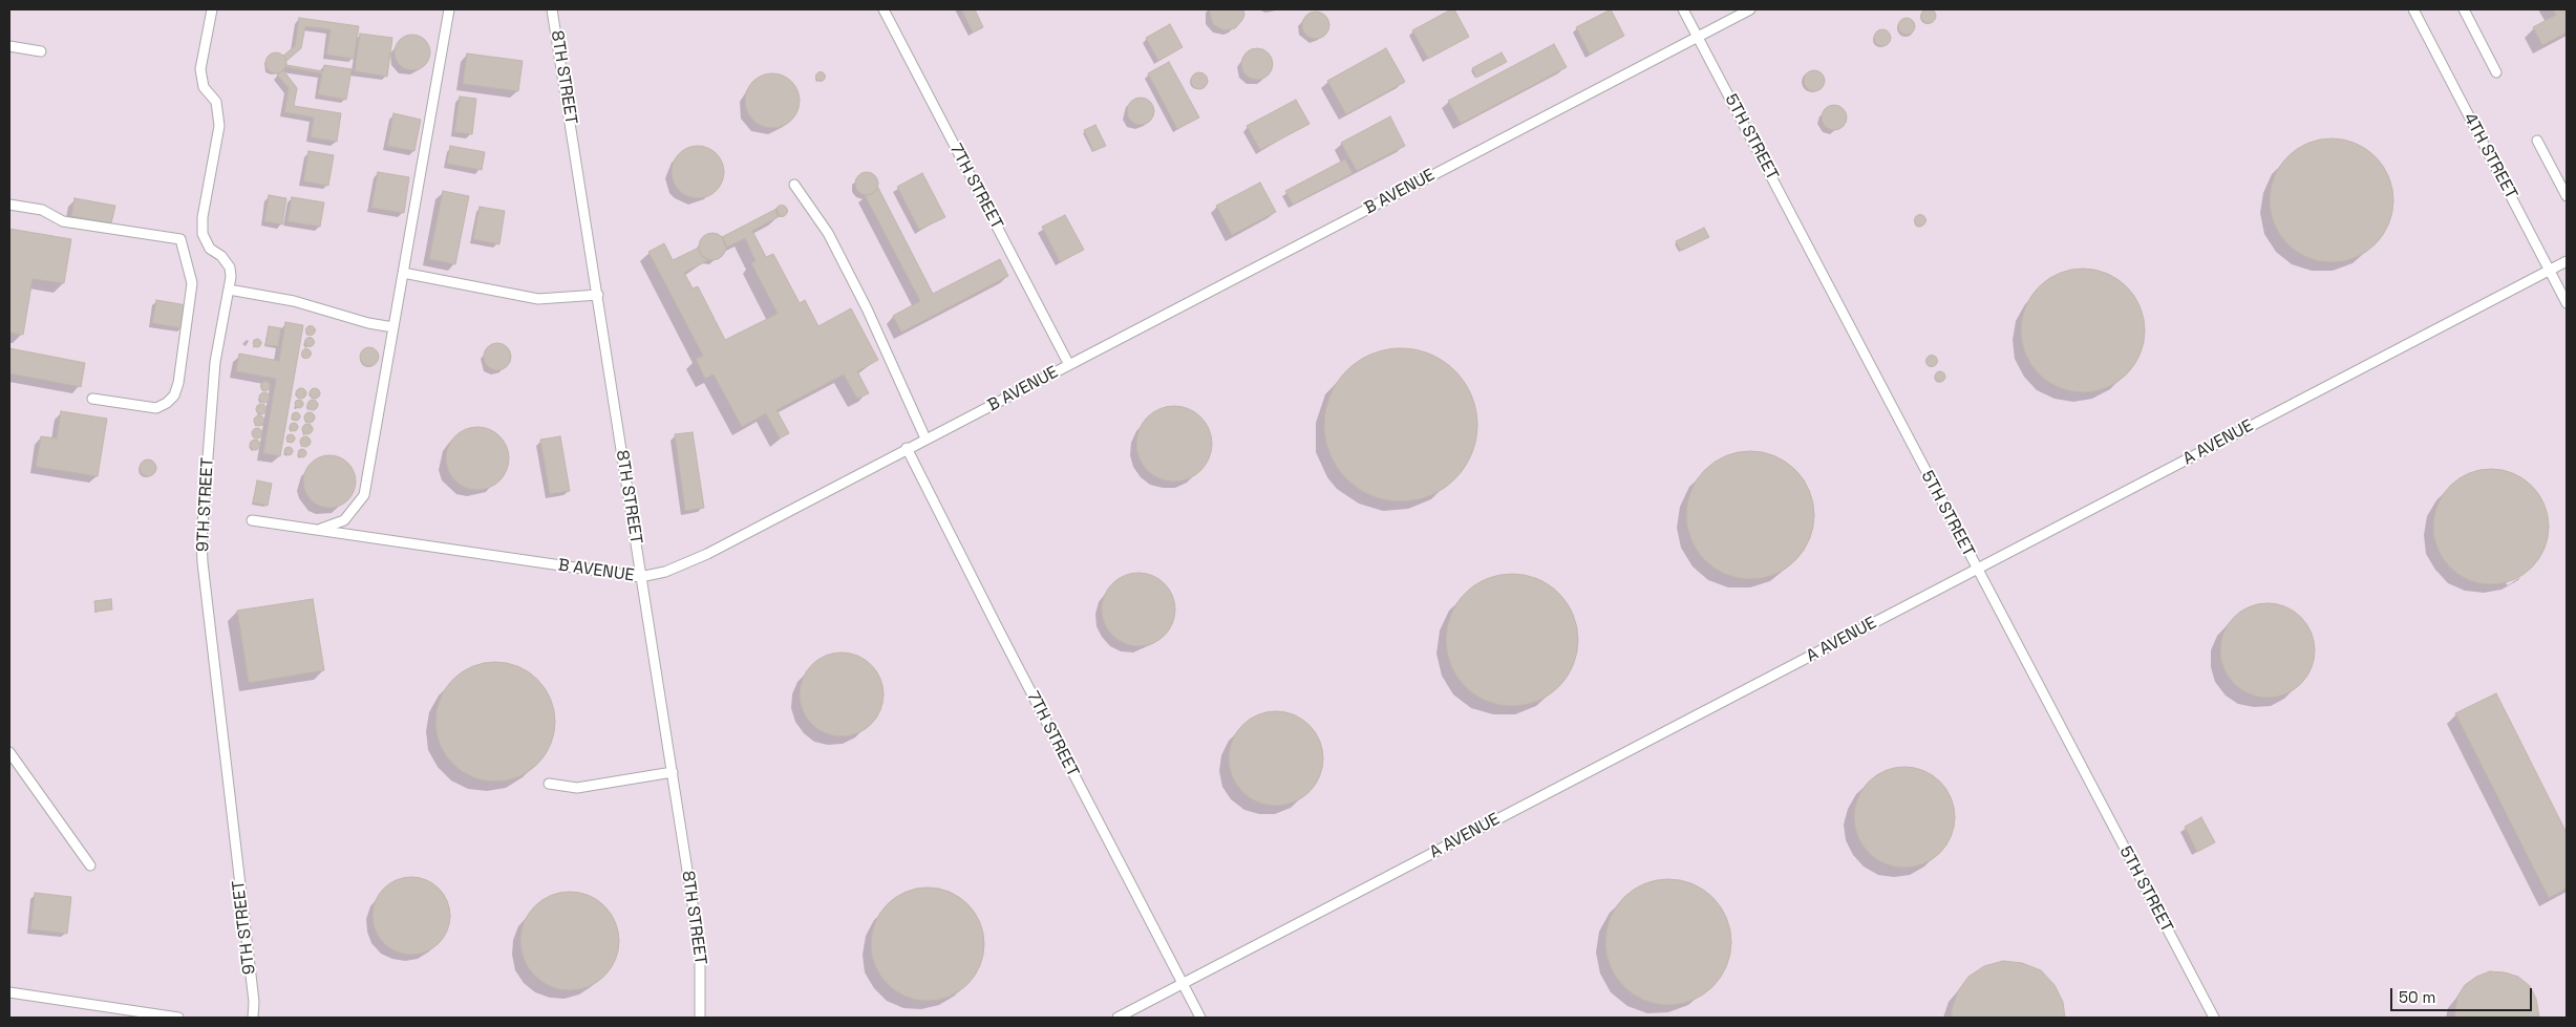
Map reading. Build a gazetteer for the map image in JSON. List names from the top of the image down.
{
  "streets": {
    "lane": [
      "8TH STREET",
      "5TH STREET",
      "4TH STREET",
      "7TH STREET",
      "B AVENUE",
      "A AVENUE",
      "9TH STREET"
    ]
  },
  "crossings": [
    ["8TH STREET", "B AVENUE"],
    ["5TH STREET", "B AVENUE"],
    ["5TH STREET", "A AVENUE"],
    ["4TH STREET", "A AVENUE"],
    ["7TH STREET", "B AVENUE"],
    ["7TH STREET", "A AVENUE"]
  ],
  "scale_bar": "50 m"
}
